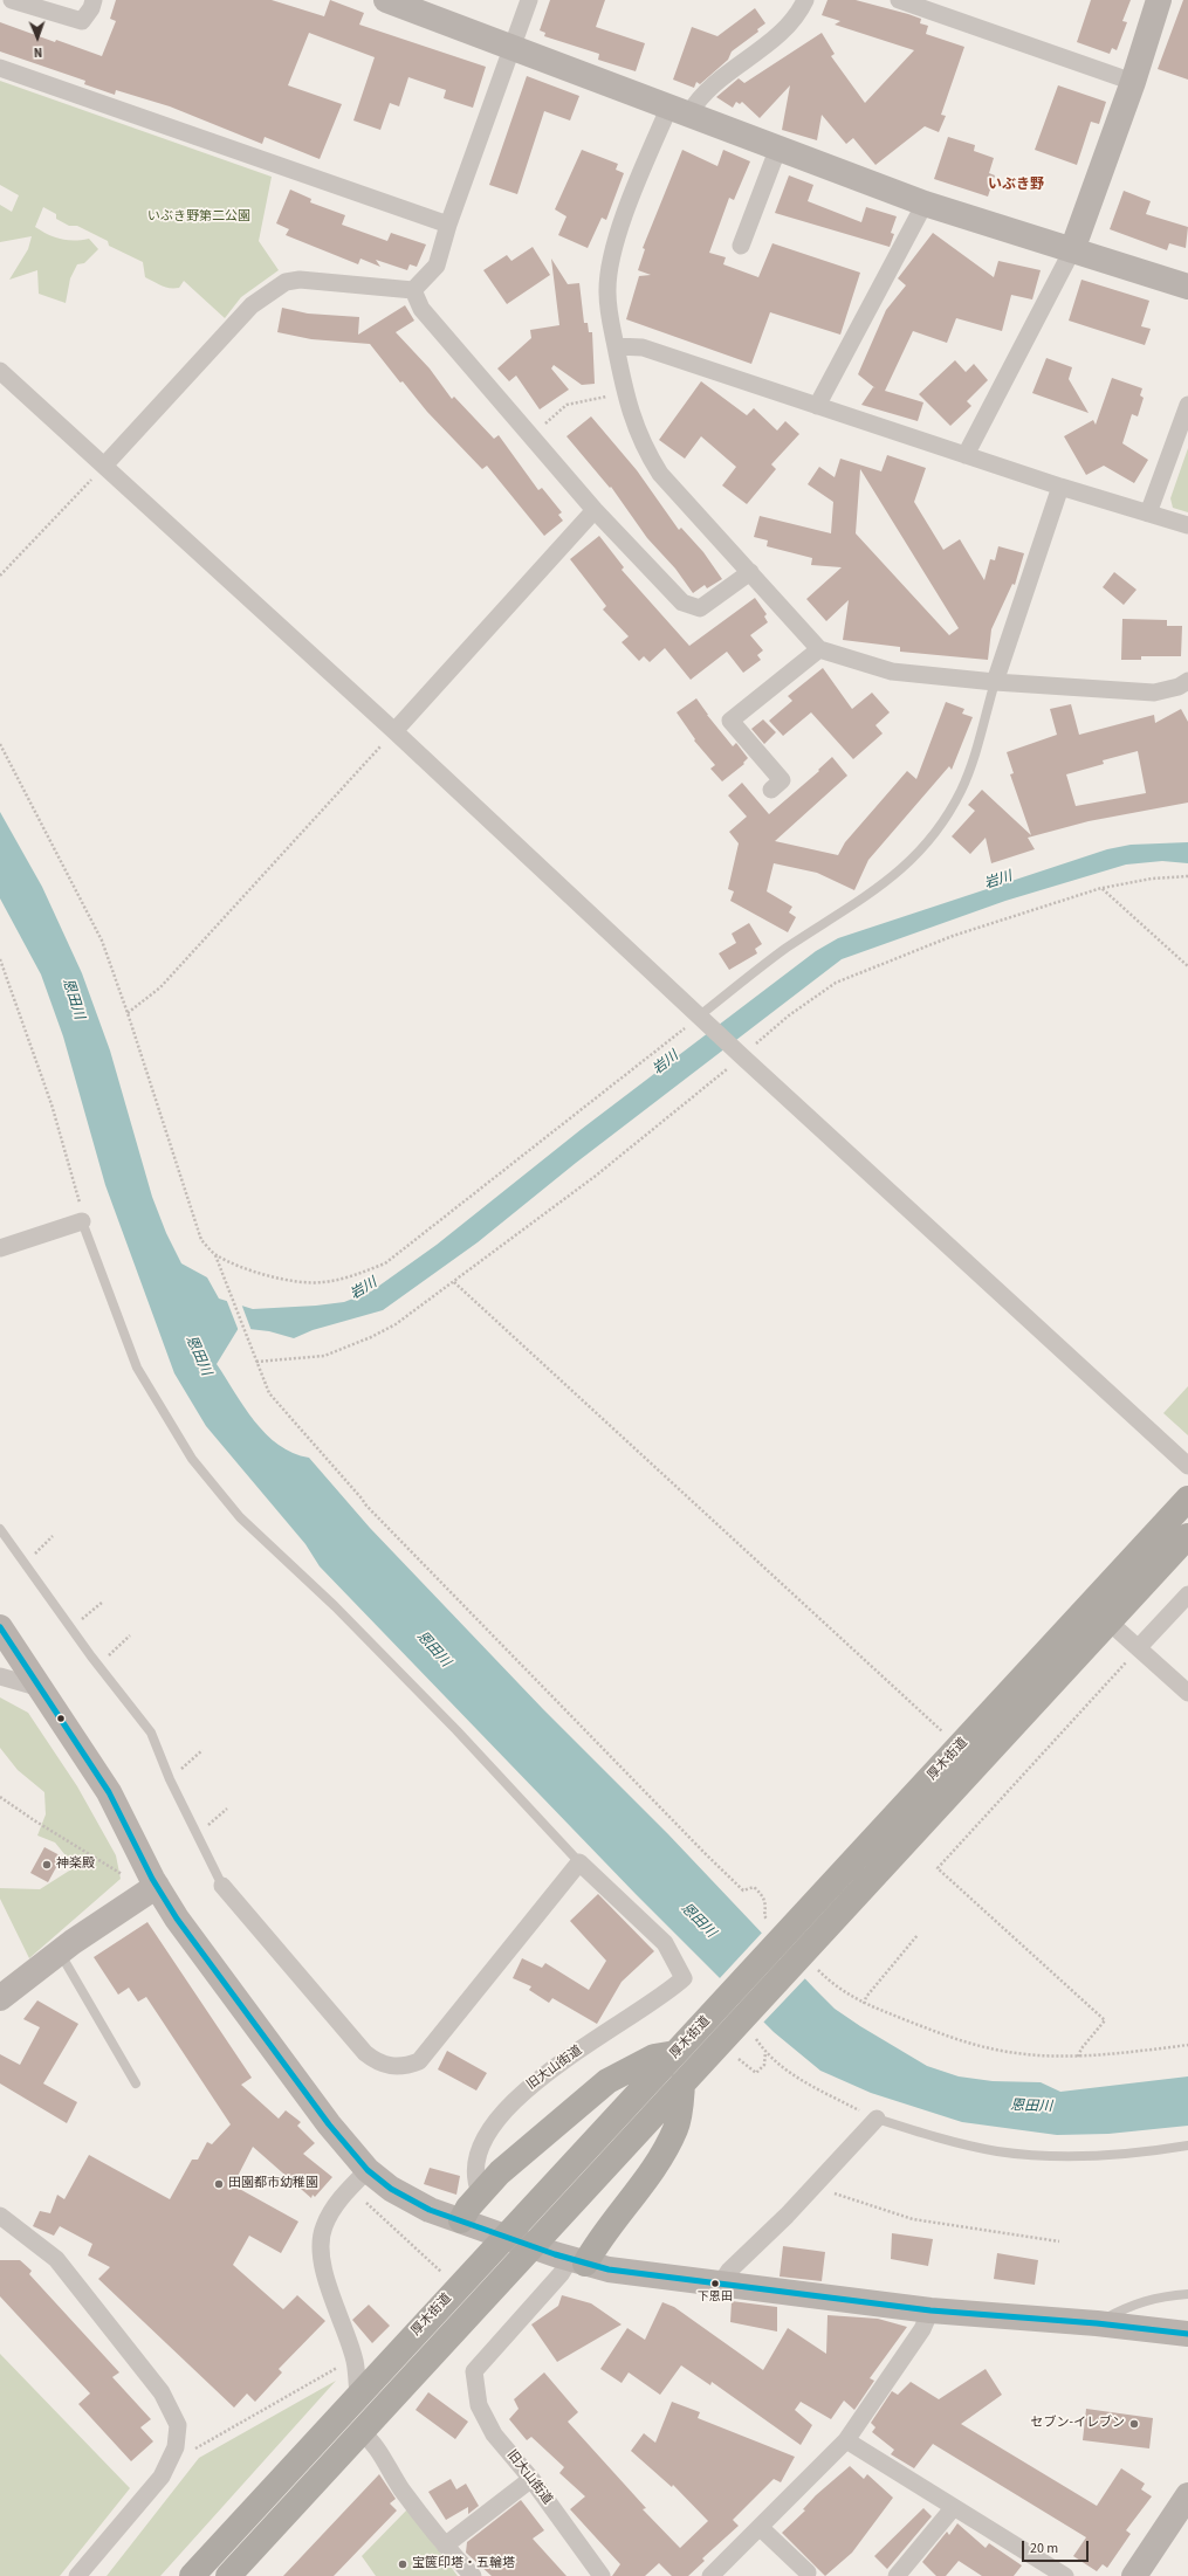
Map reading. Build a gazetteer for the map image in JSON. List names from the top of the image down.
{
  "streets": {
    "highway": ["厚木街道"],
    "street": ["旧大山街道"]
  },
  "districts": ["いぶき野"],
  "water": ["岩川", "恩田川"],
  "parks": ["いぶき野第二公園"],
  "places": [
    "神楽殿",
    "田園都市幼稚園",
    "下恩田",
    "セブン-イレブン",
    "宝篋印塔・五輪塔"
  ],
  "scale_bar": "20 m",
  "north": "bottom"
}
